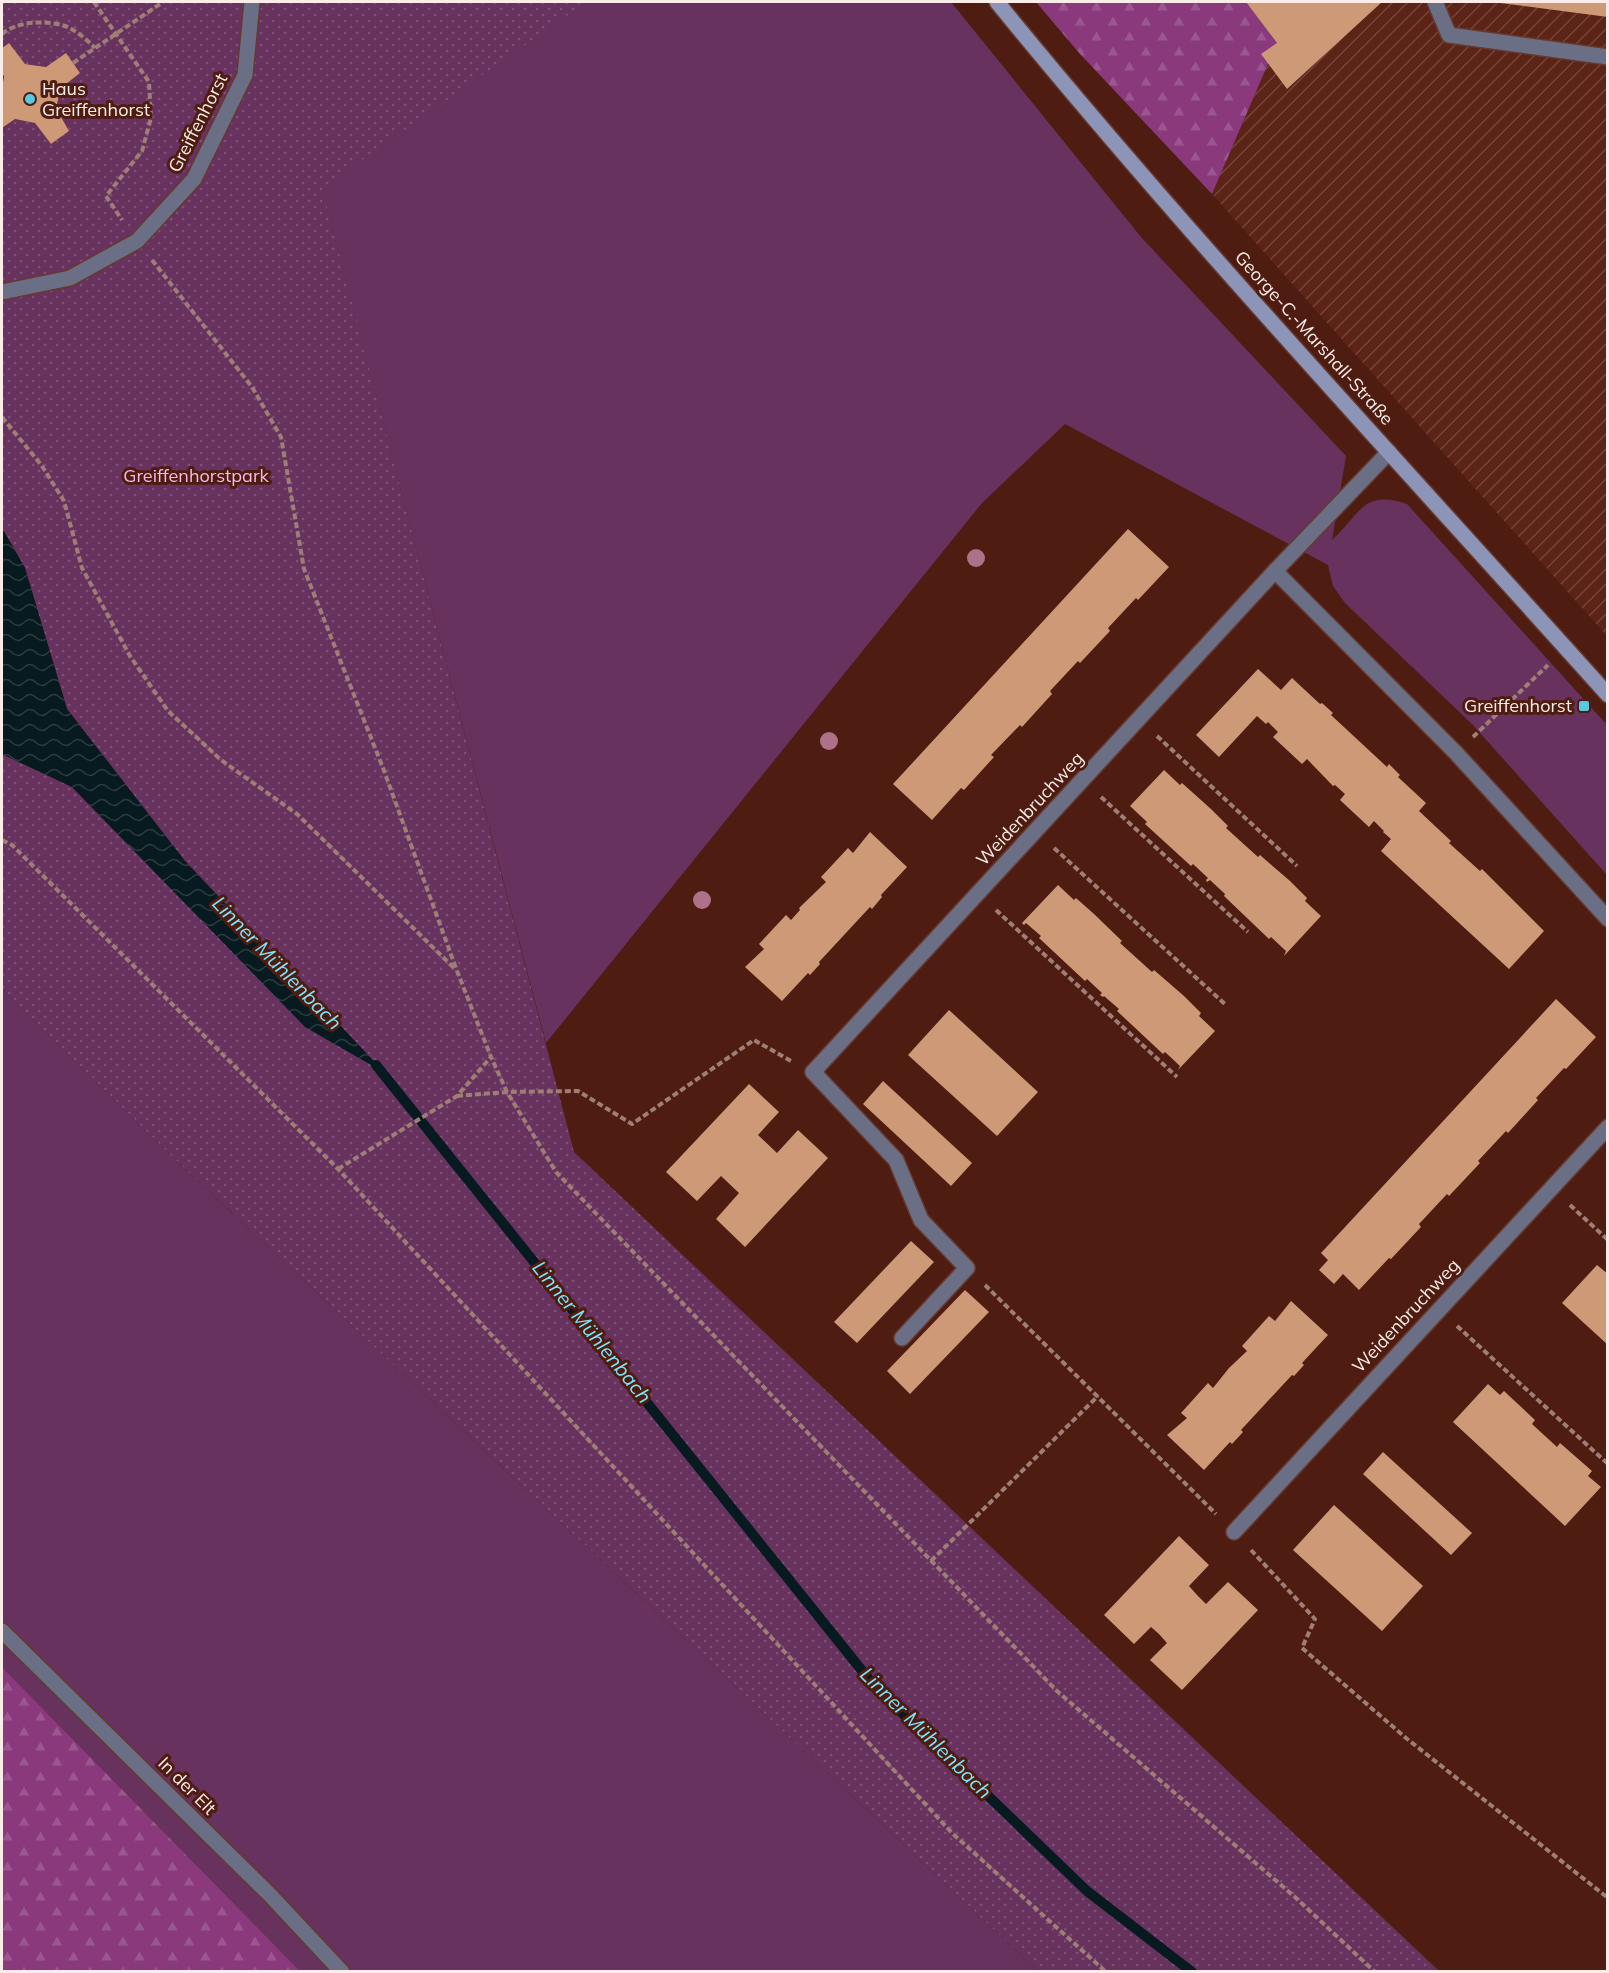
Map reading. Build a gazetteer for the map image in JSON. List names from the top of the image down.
{
  "streets": {
    "main road": ["George-C.-Marshall-Straße"],
    "street": ["Greiffenhorst", "Weidenbruchweg", "In der Elt"]
  },
  "crossings": [
    ["George-C.-Marshall-Straße", "Weidenbruchweg"]
  ],
  "water": ["Linner Mühlenbach"],
  "parks": ["Greiffenhorstpark"],
  "places": {
    "other": ["Haus Greiffenhorst"],
    "transit": ["Greiffenhorst"]
  }
}
